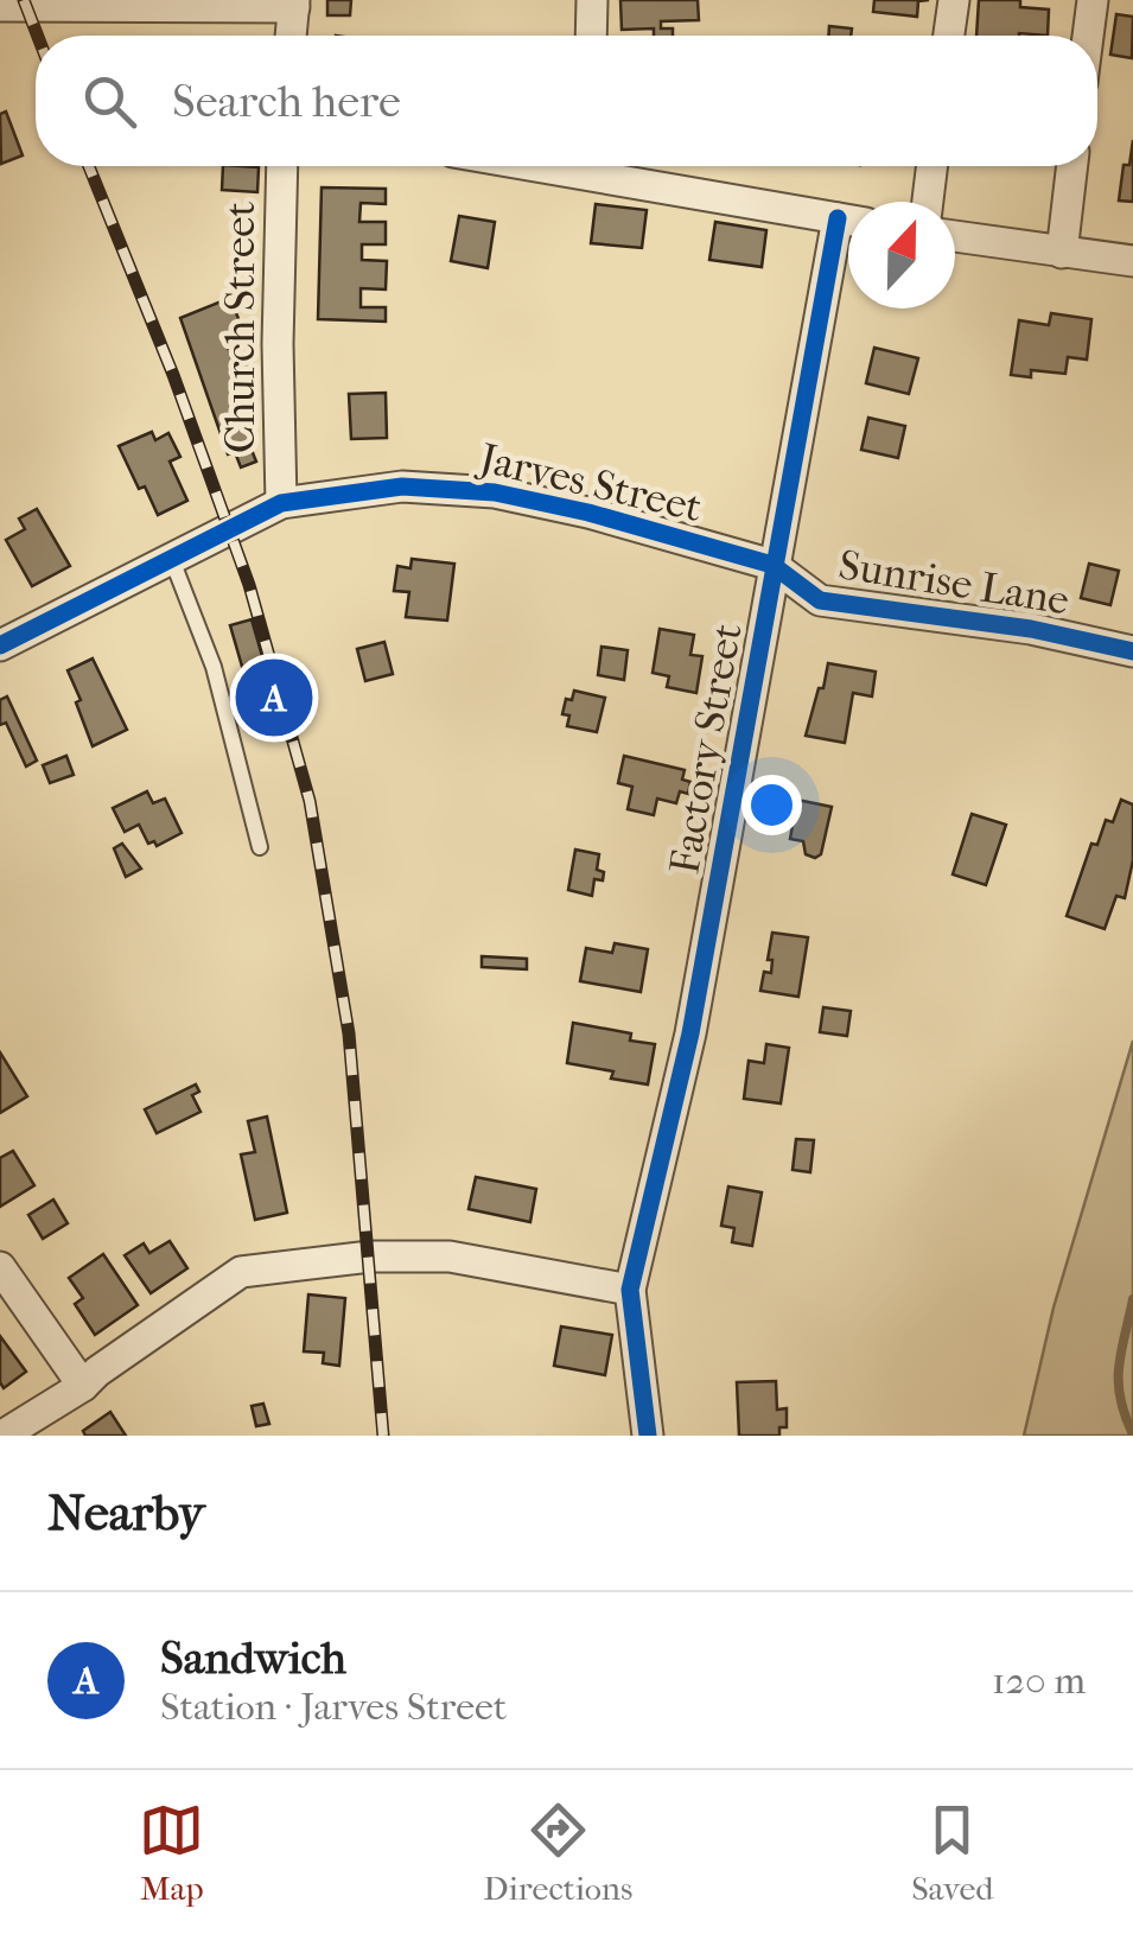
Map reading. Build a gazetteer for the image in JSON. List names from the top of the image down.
{
  "streets": {
    "street": [
      "Church Street",
      "Jarves Street",
      "Sunrise Lane",
      "Factory Street"
    ]
  },
  "crossings": [
    ["Church Street", "Jarves Street"],
    ["Jarves Street", "Sunrise Lane"],
    ["Jarves Street", "Factory Street"],
    ["Sunrise Lane", "Factory Street"]
  ],
  "north": "top",
  "page": {
    "search": "Search here",
    "pins": "A",
    "heading": "Nearby",
    "list": [
      {
        "mark": "A",
        "name": "Sandwich",
        "note": "Station · Jarves Street",
        "value": "120 m"
      }
    ],
    "nav": ["Map", "Directions", "Saved"]
  }
}
